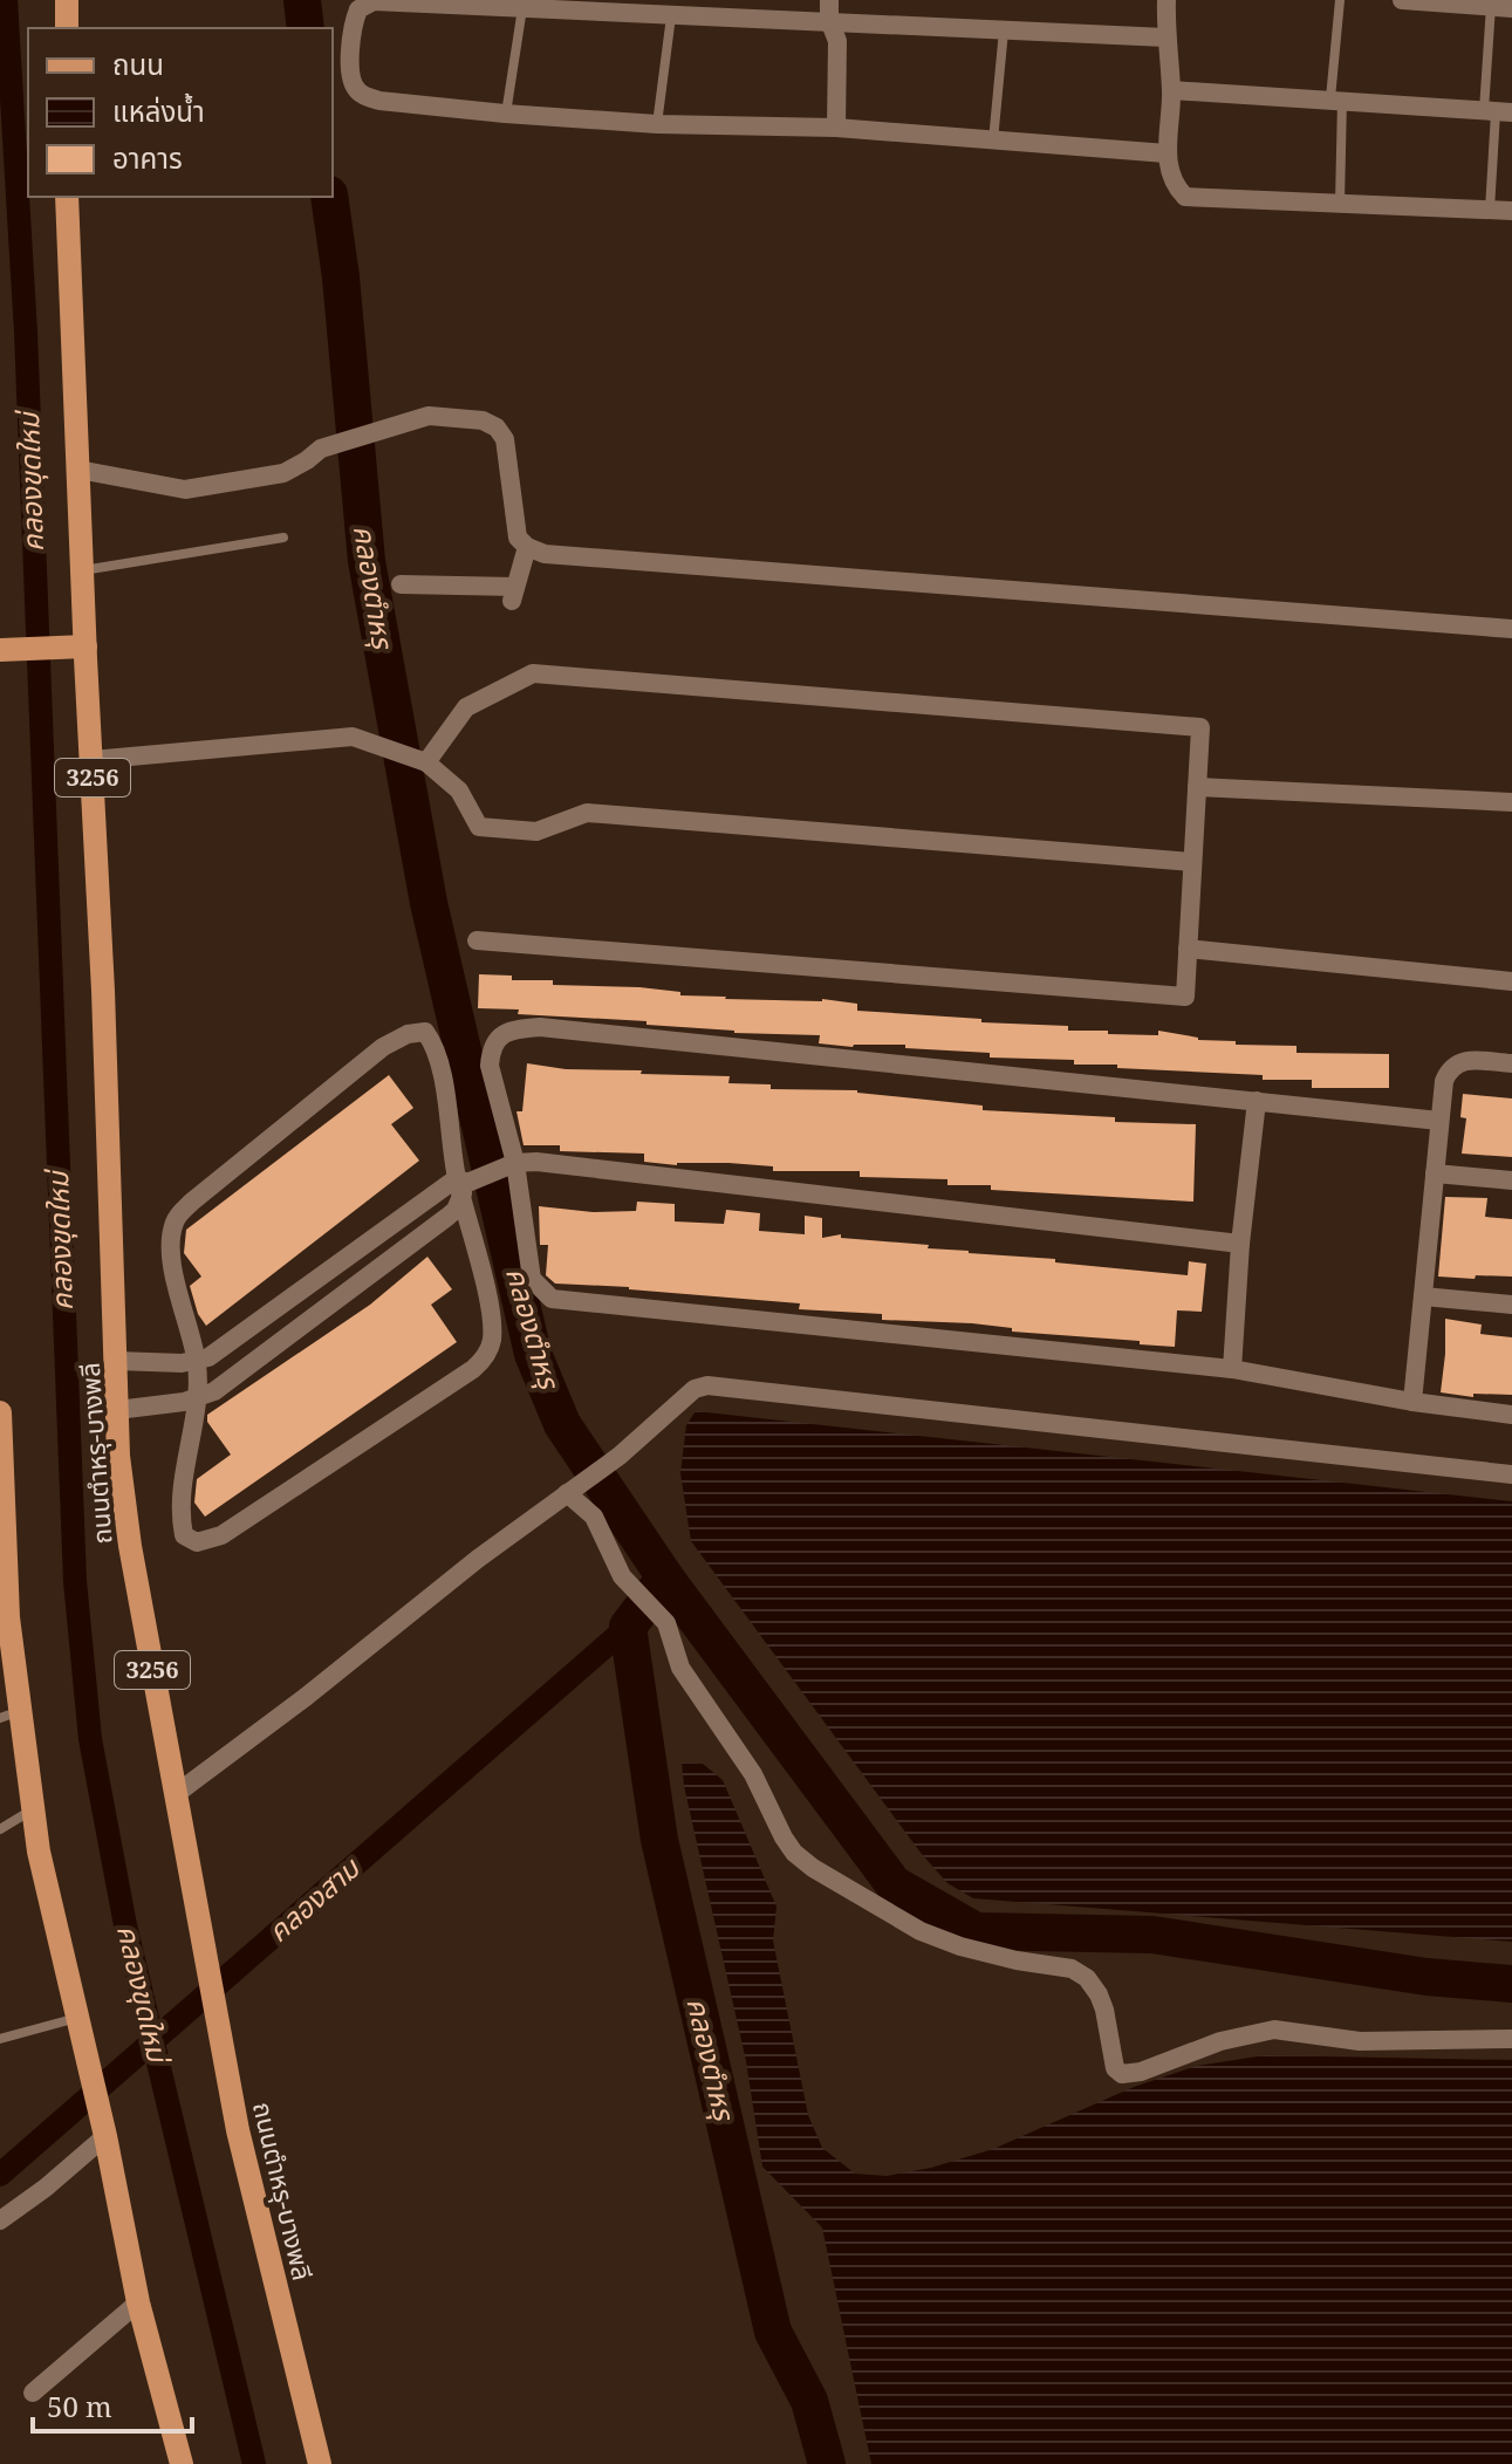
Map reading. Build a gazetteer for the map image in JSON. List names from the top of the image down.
{
  "streets": {
    "main road": ["3256", "ถนนตำหรุ-บางพลี"]
  },
  "water": ["คลองขุดใหม่", "คลองตำหรุ", "คลองสาม"],
  "legend": ["ถนน", "แหล่งน้ำ", "อาคาร"],
  "scale_bar": "50 m"
}
